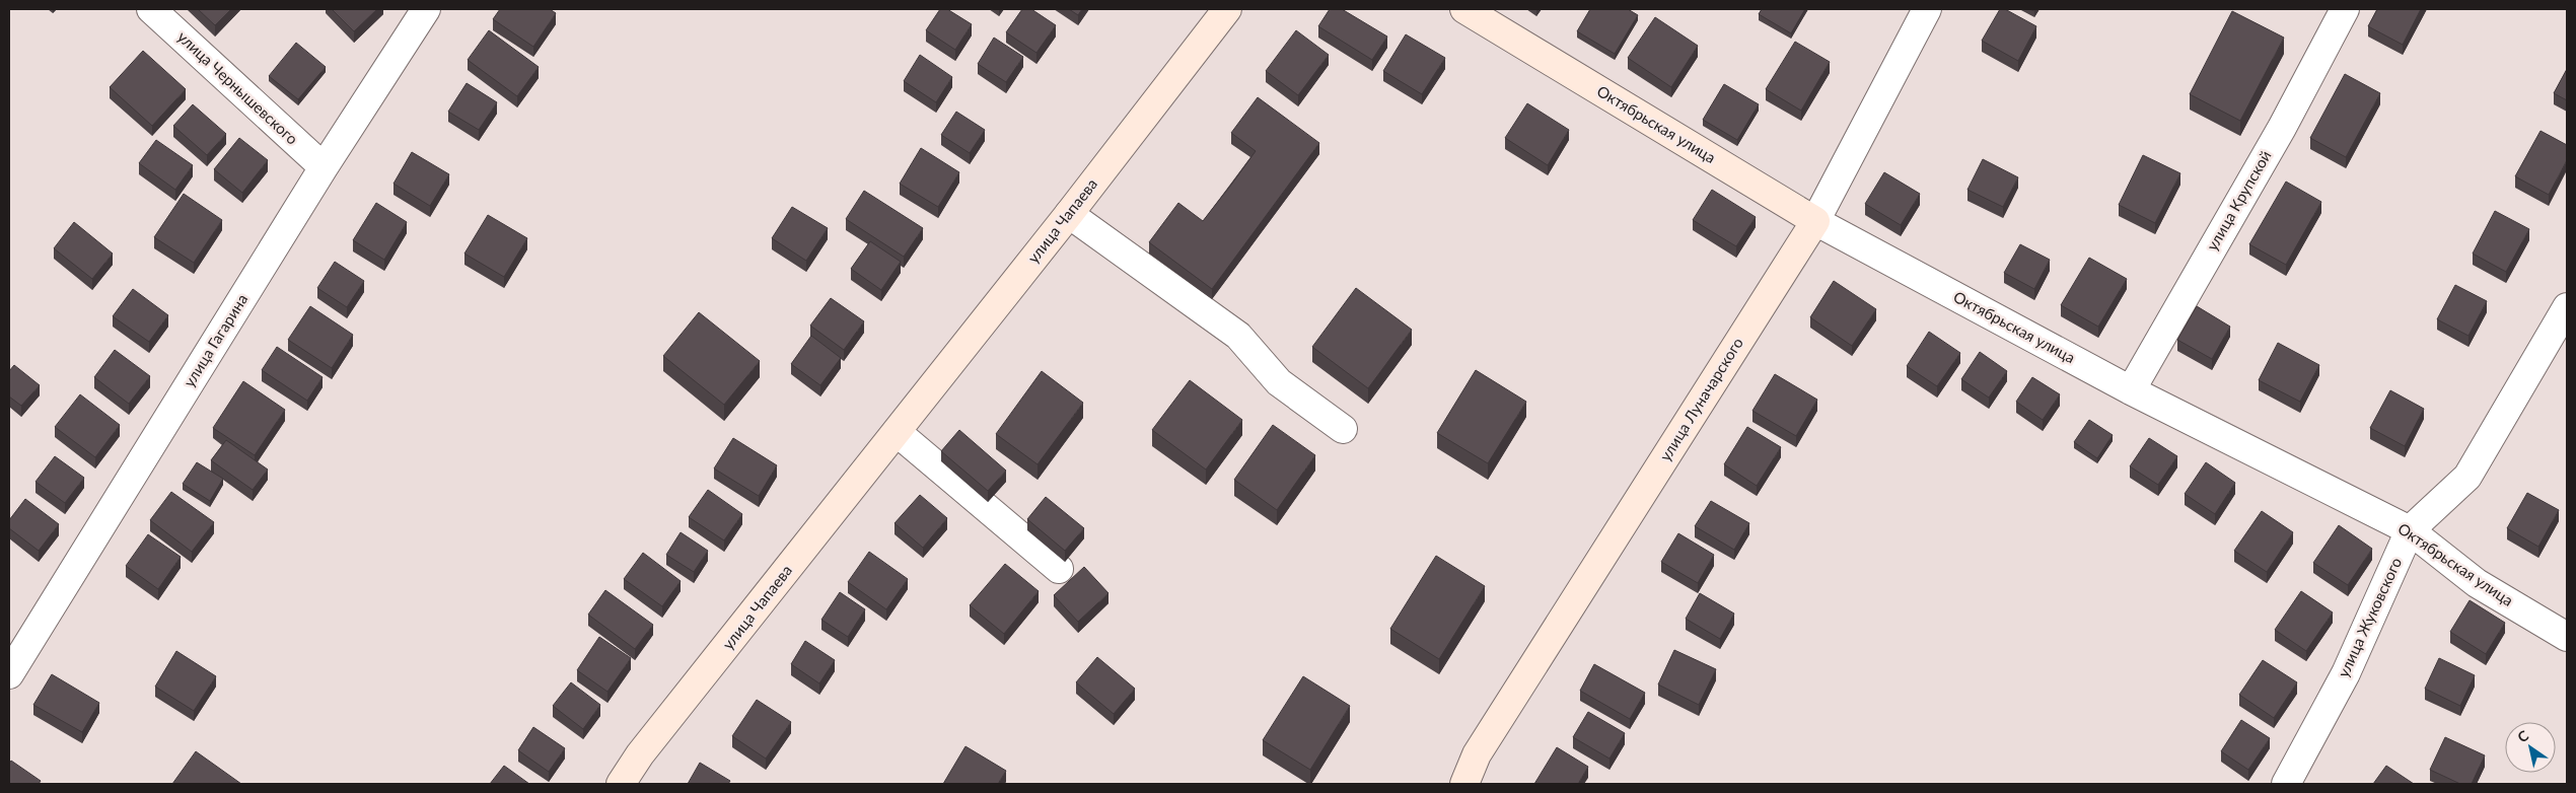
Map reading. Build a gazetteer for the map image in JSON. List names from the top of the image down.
{
  "streets": {
    "main road": ["Октябрьская улица", "улица Чапаева", "улица Луначарского"],
    "street": [
      "улица Чернышевского",
      "улица Крупской",
      "улица Гагарина",
      "улица Жуковского"
    ]
  },
  "crossings": [
    ["улица Чернышевского", "улица Гагарина"],
    ["Октябрьская улица", "улица Крупской"],
    ["Октябрьская улица", "улица Луначарского"],
    ["Октябрьская улица", "улица Жуковского"]
  ],
  "north": "top left"
}
